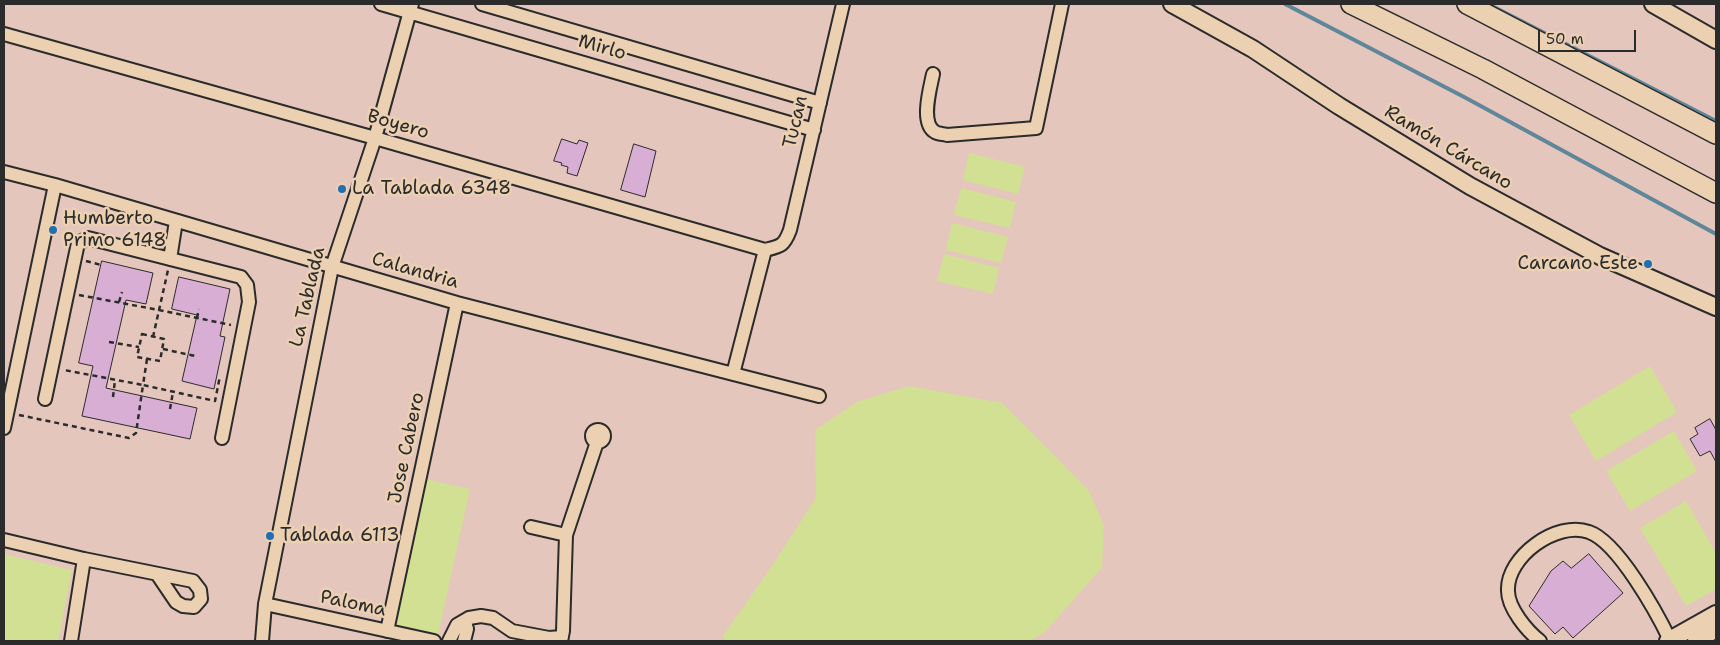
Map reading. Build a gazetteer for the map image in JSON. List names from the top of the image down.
{
  "streets": {
    "main road": ["Ramón Cárcano"],
    "street": [
      "Mirlo",
      "Tucan",
      "Boyero",
      "Calandria",
      "La Tablada",
      "Jose Cabero",
      "Paloma"
    ]
  },
  "crossings": [
    ["Mirlo", "Tucan"],
    ["Mirlo", "La Tablada"],
    ["Tucan", "Boyero"],
    ["Boyero", "La Tablada"],
    ["Calandria", "La Tablada"],
    ["Calandria", "Jose Cabero"],
    ["La Tablada", "Paloma"],
    ["Jose Cabero", "Paloma"]
  ],
  "places": [
    "La Tablada 6348",
    "Humberto Primo 6148",
    "Carcano Este",
    "Tablada 6113"
  ],
  "scale_bar": "50 m"
}
